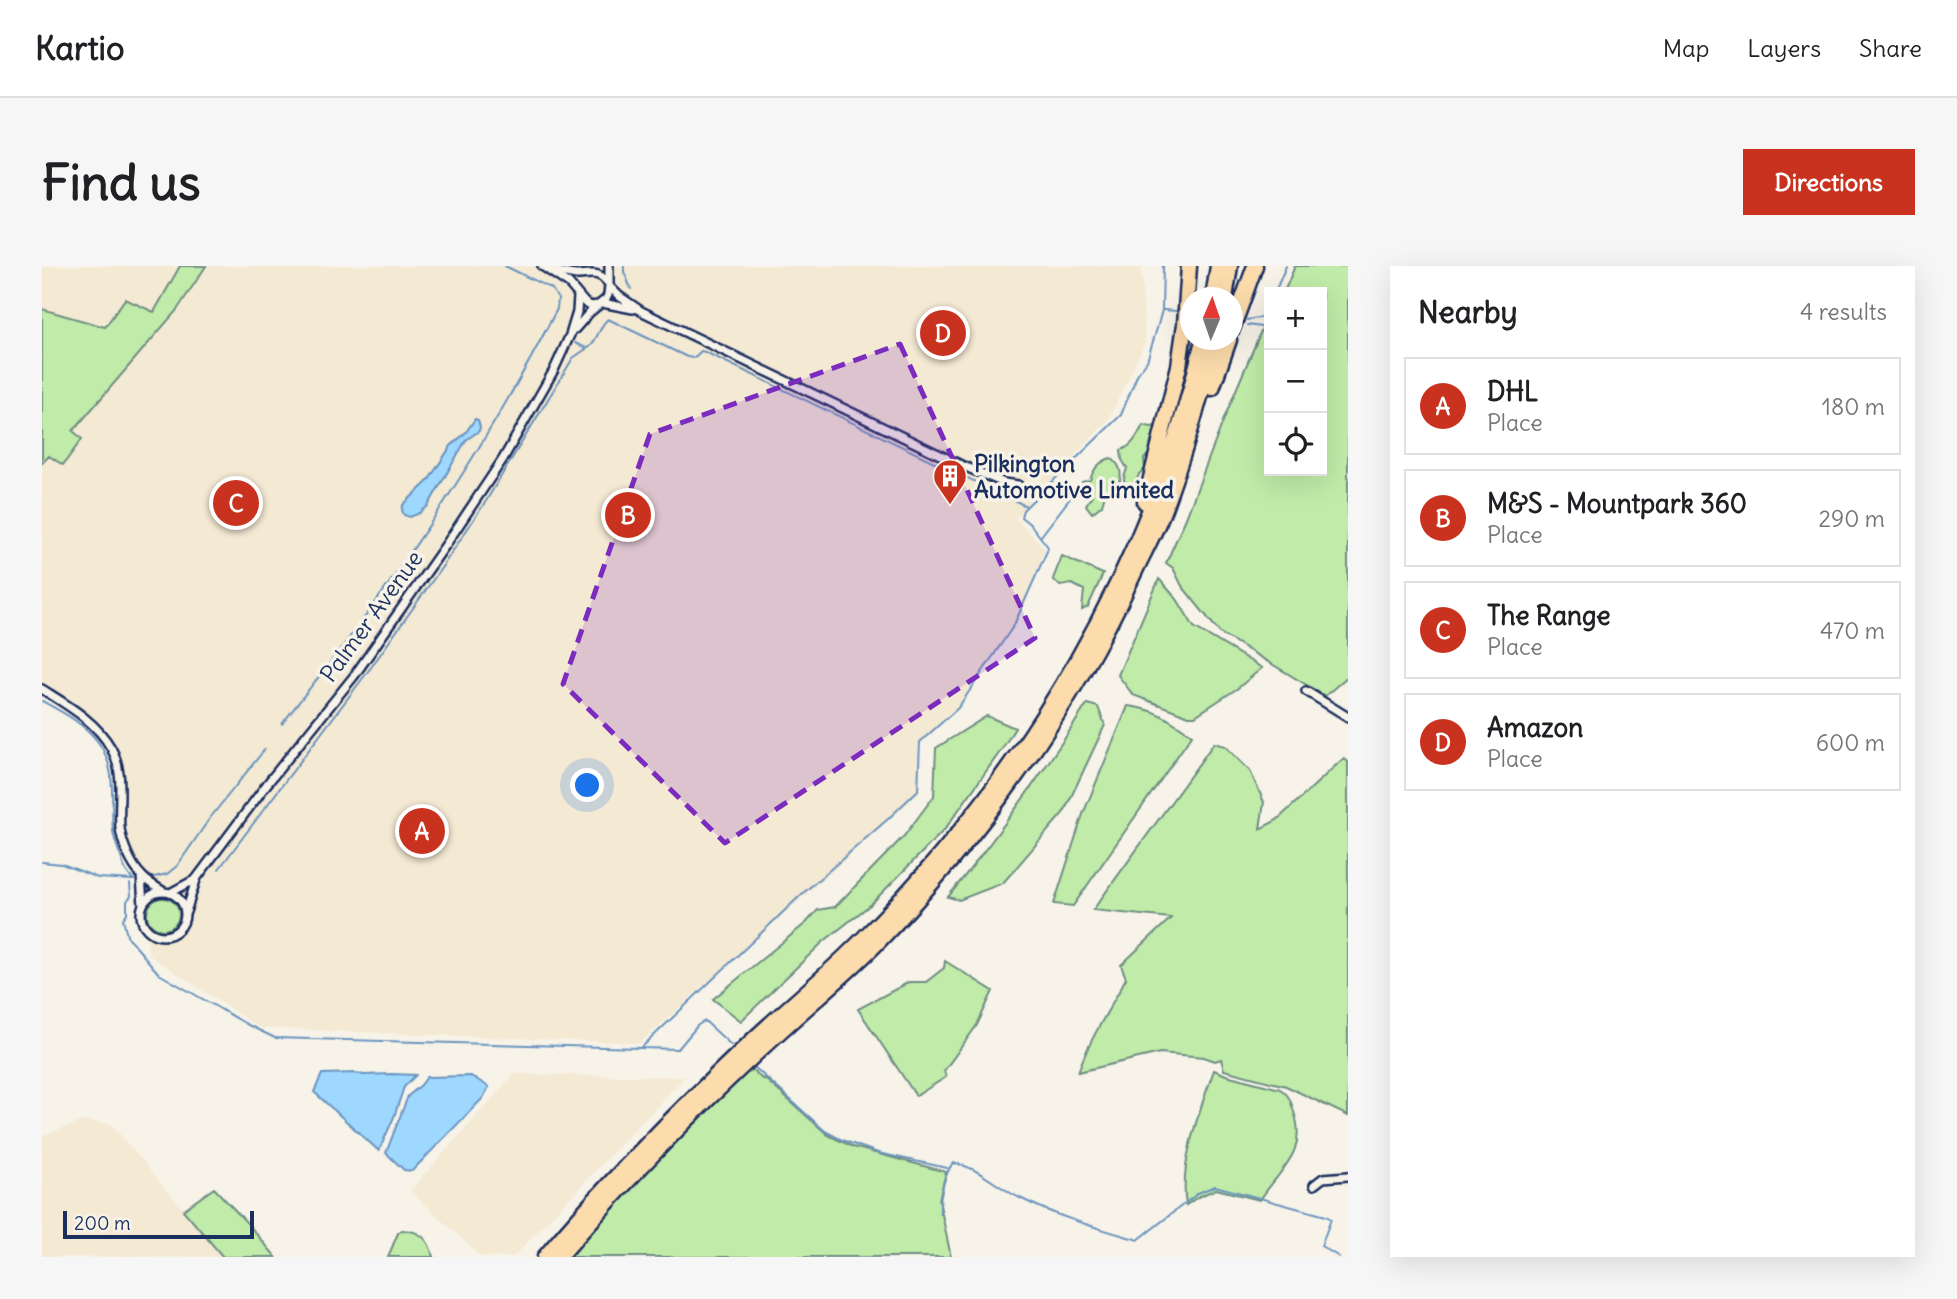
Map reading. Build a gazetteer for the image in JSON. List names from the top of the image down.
{
  "streets": {
    "street": ["Palmer Avenue"]
  },
  "places": {
    "building": ["Pilkington Automotive Limited"]
  },
  "scale_bar": "200 m",
  "north": "top",
  "page": {
    "header": "Kartio",
    "nav": ["Map", "Layers", "Share"],
    "buttons": "Directions",
    "title": "Find us",
    "heading": ["Nearby", "4 results"],
    "map_buttons": ["+", "−"],
    "pins": [
      "D",
      "C",
      "B",
      "A"
    ],
    "list": [
      {
        "mark": "A",
        "name": "DHL",
        "note": "Place",
        "value": "180 m"
      },
      {
        "mark": "B",
        "name": "M&S - Mountpark 360",
        "note": "Place",
        "value": "290 m"
      },
      {
        "mark": "C",
        "name": "The Range",
        "note": "Place",
        "value": "470 m"
      },
      {
        "mark": "D",
        "name": "Amazon",
        "note": "Place",
        "value": "600 m"
      }
    ],
    "scale": "200 m"
  }
}
